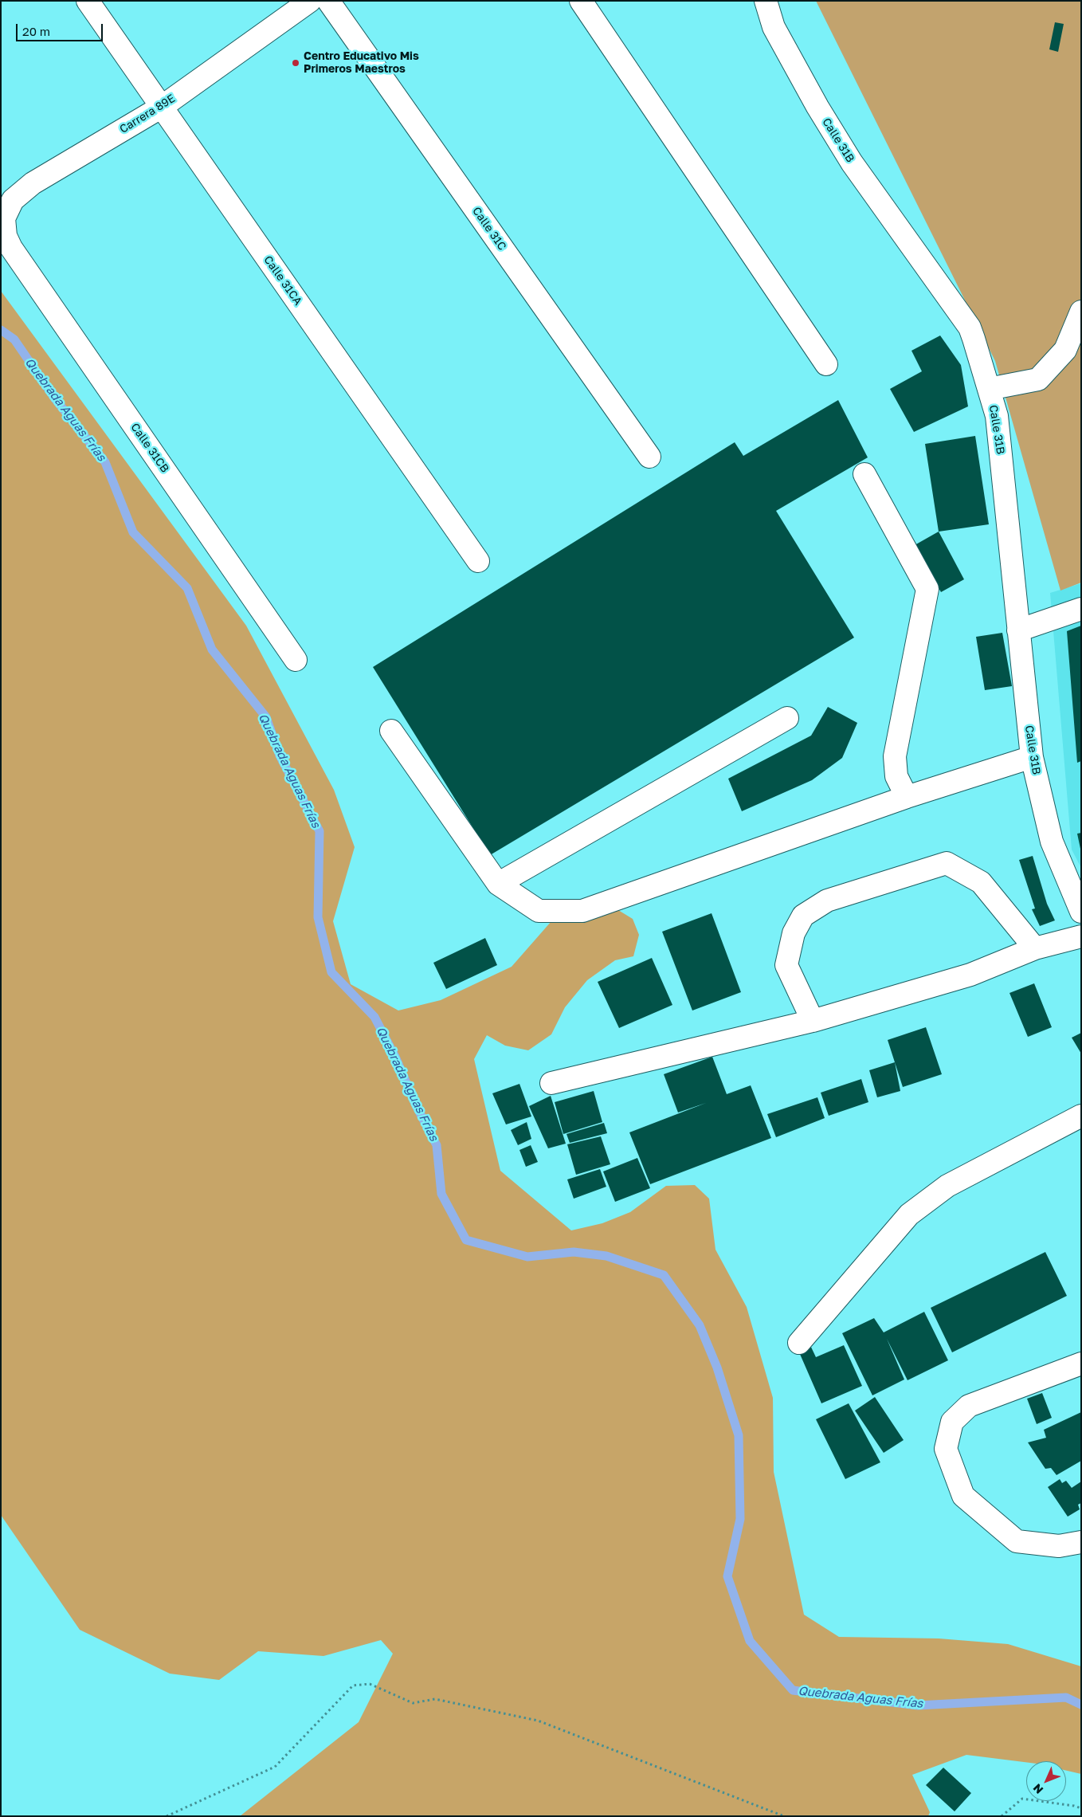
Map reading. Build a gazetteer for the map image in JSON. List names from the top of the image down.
{
  "streets": {
    "street": [
      "Carrera 89E",
      "Calle 31B",
      "Calle 31C",
      "Calle 31CA",
      "Calle 31CB"
    ]
  },
  "crossings": [
    ["Carrera 89E", "Calle 31CA"],
    ["Carrera 89E", "Calle 31CB"]
  ],
  "water": ["Quebrada Aguas Frías"],
  "places": ["Centro Educativo Mis Primeros Maestros"],
  "scale_bar": "20 m",
  "north": "bottom left"
}
